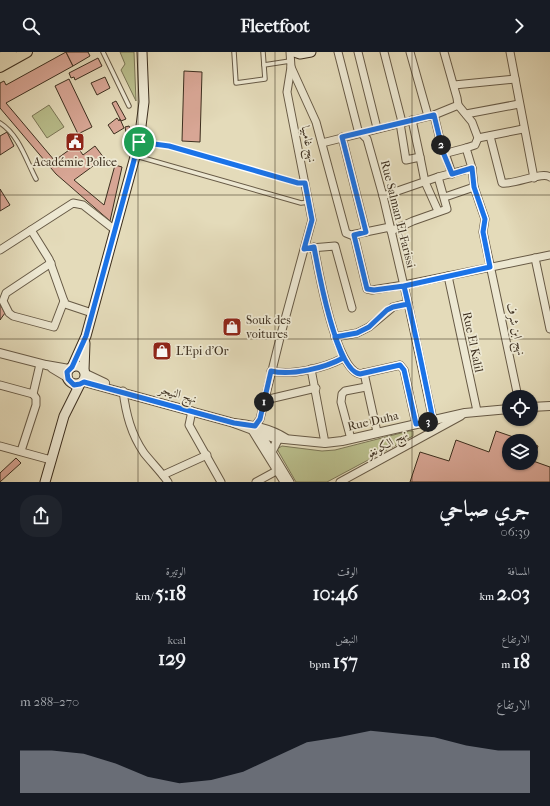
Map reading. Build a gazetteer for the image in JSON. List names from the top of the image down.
{
  "streets": {
    "street": [
      "نهج غامبيا",
      "Rue Salman El-Farissi",
      "نهج ابن شرف",
      "Rue El Kalil",
      "نهج النيجر",
      "Rue Duha",
      "نهج الكونغو"
    ]
  },
  "crossings": [
    ["نهج غامبيا", "نهج النيجر"],
    ["نهج غامبيا", "Rue Duha"],
    ["Rue Salman El-Farissi", "Rue Duha"],
    ["Rue El Kalil", "Rue Duha"],
    ["نهج النيجر", "Rue Duha"],
    ["Rue Duha", "نهج الكونغو"]
  ],
  "places": {
    "public building": ["Académie Police"],
    "shop": ["Souk des voitures", "L'Epi d'Or"]
  },
  "page": {
    "header": "Fleetfoot",
    "pins": ["2", "1", "3"],
    "heading": ["جري صباحي", "06:39"],
    "stats": [
      ["المسافة", "2.03 km"],
      ["الوقت", "10:46"],
      ["الوتيرة", "5:18 /km"],
      ["الارتفاع", "18 m"],
      ["النبض", "157 bpm"],
      ["kcal", "129"]
    ],
    "chart": ["الارتفاع", "270–288 m"]
  }
}
